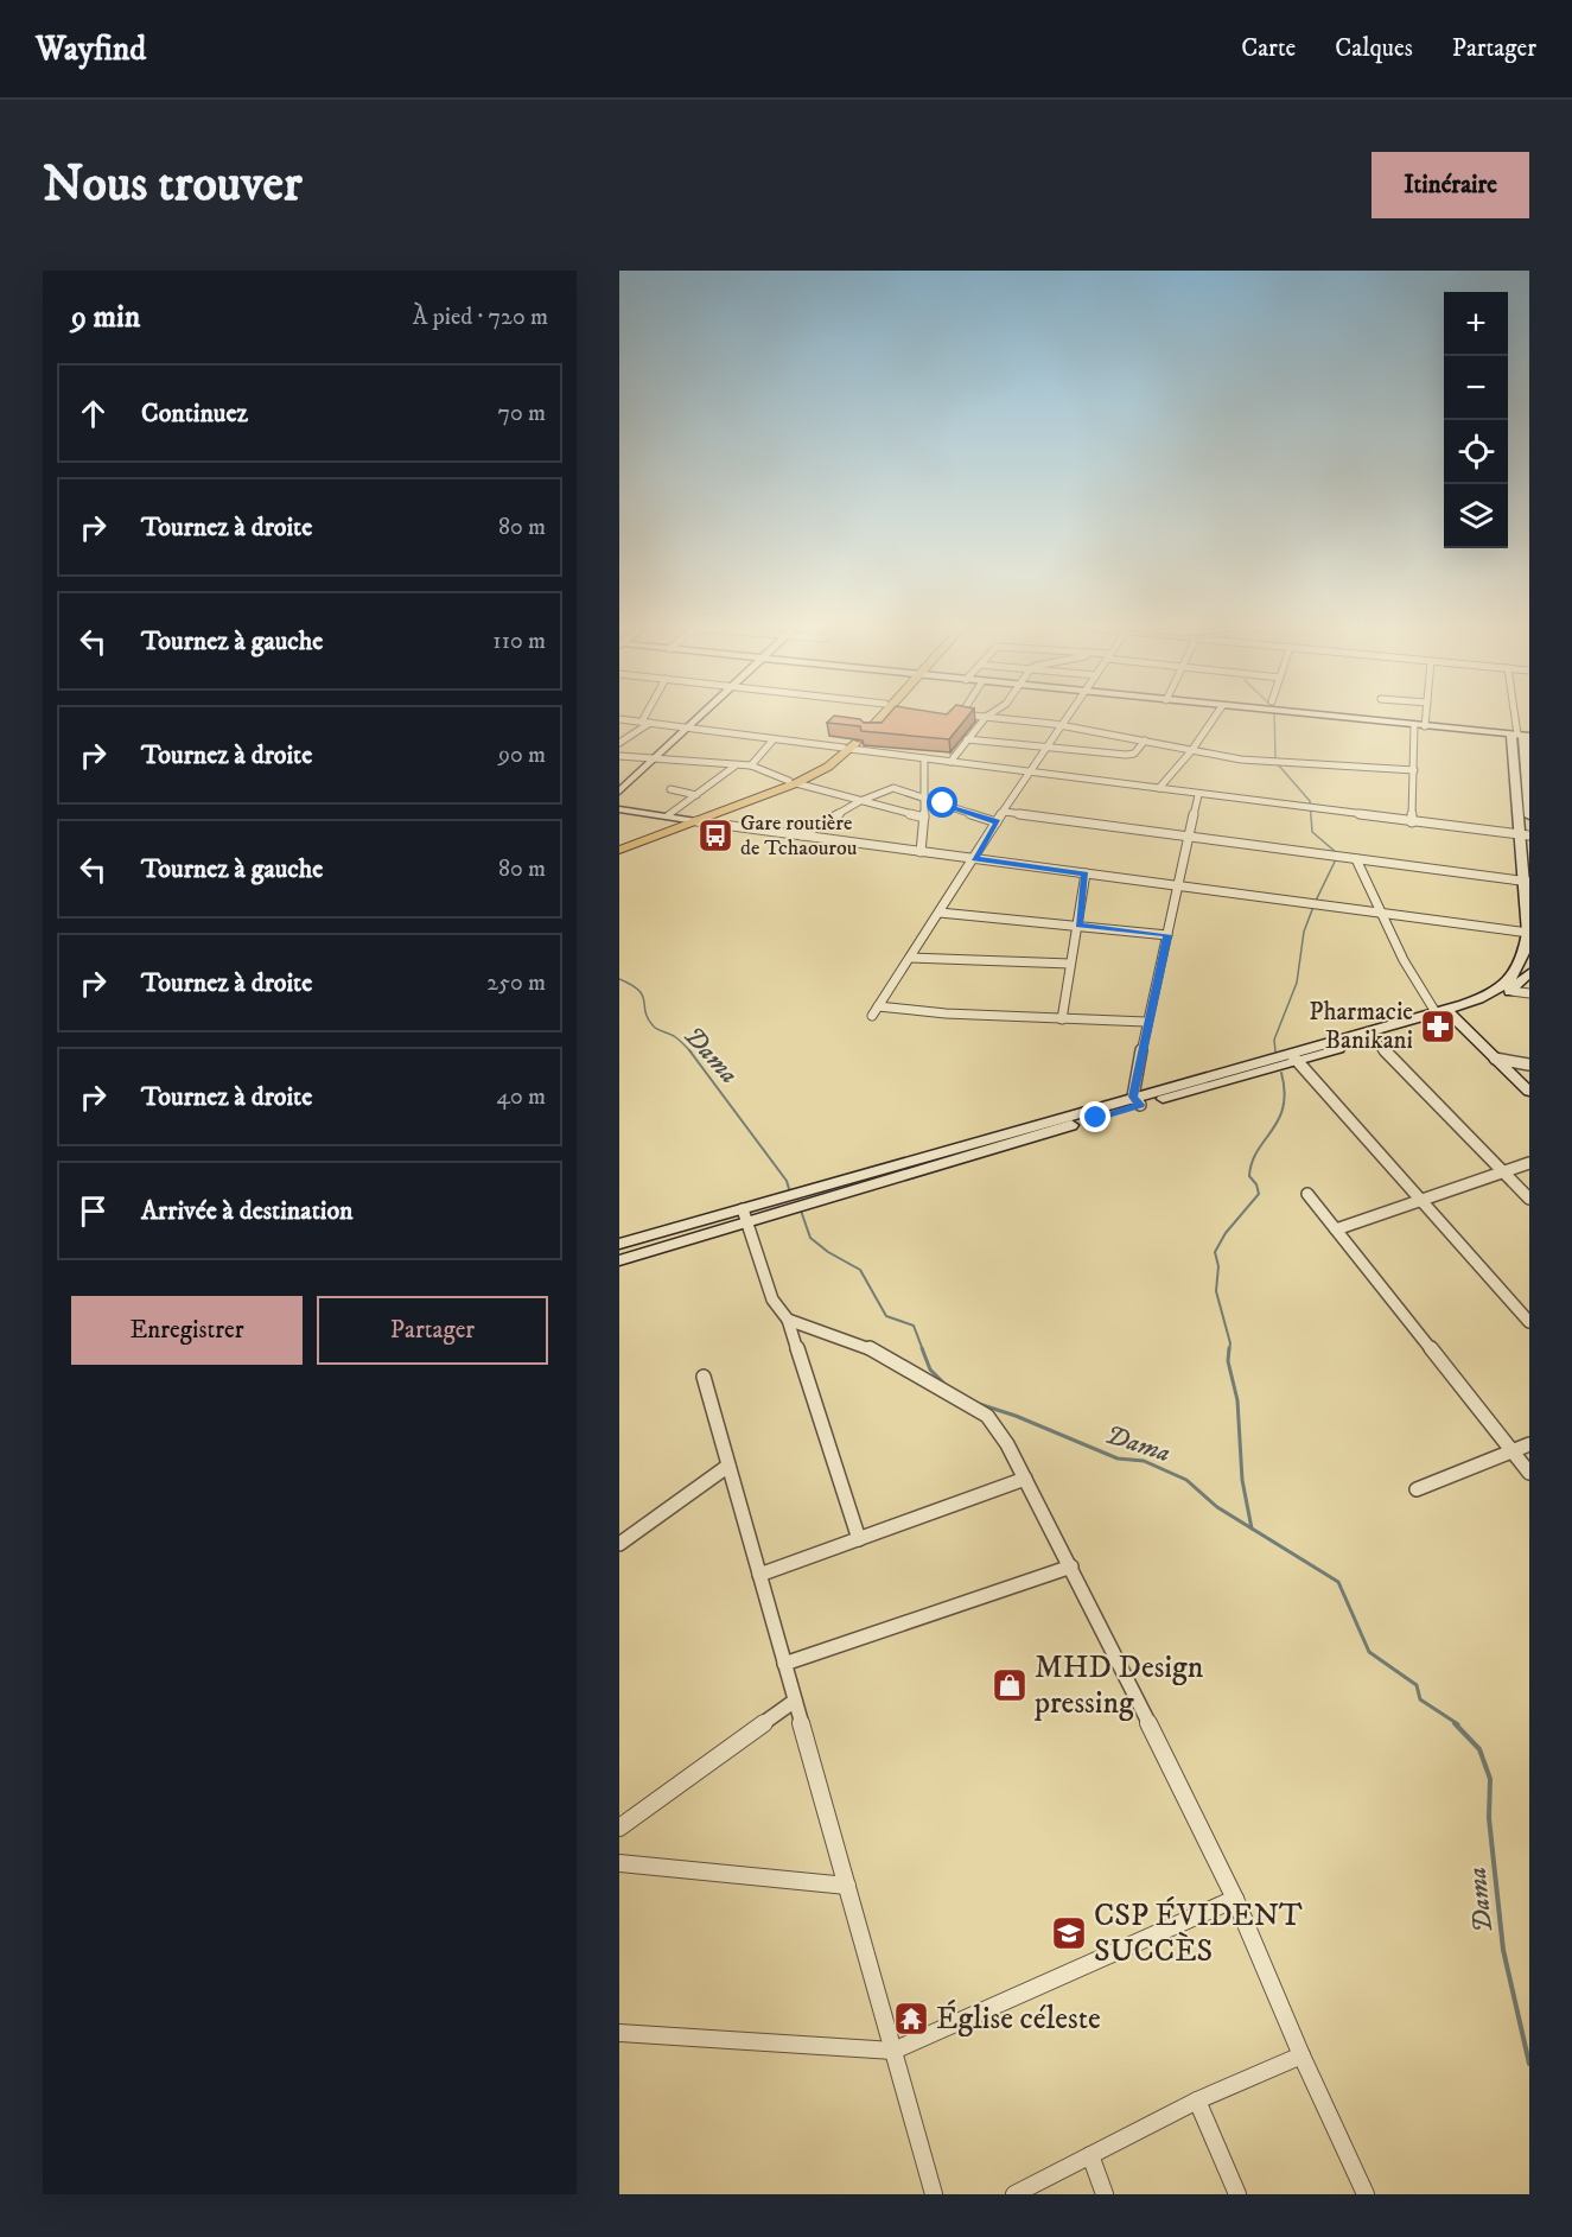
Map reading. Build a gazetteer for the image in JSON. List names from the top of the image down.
{
  "water": ["Dama"],
  "places": {
    "bus stop": ["Gare routière de Tchaourou"],
    "pharmacy": ["Pharmacie Banikani"],
    "shop": ["MHD Design pressing"],
    "school or university": ["CSP ÉVIDENT SUCCÈS"],
    "temple": ["Église céleste"]
  },
  "page": {
    "header": "Wayfind",
    "nav": ["Carte", "Calques", "Partager"],
    "buttons": [
      "Itinéraire",
      ["Enregistrer", "Partager"]
    ],
    "title": "Nous trouver",
    "heading": ["9 min", "À pied · 720 m"],
    "map_buttons": ["+", "−"],
    "list": [
      ["Continuez", "70 m"],
      ["Tournez à droite", "80 m"],
      ["Tournez à gauche", "110 m"],
      ["Tournez à droite", "90 m"],
      ["Tournez à gauche", "80 m"],
      ["Tournez à droite", "250 m"],
      ["Tournez à droite", "40 m"],
      "Arrivée à destination"
    ]
  }
}
